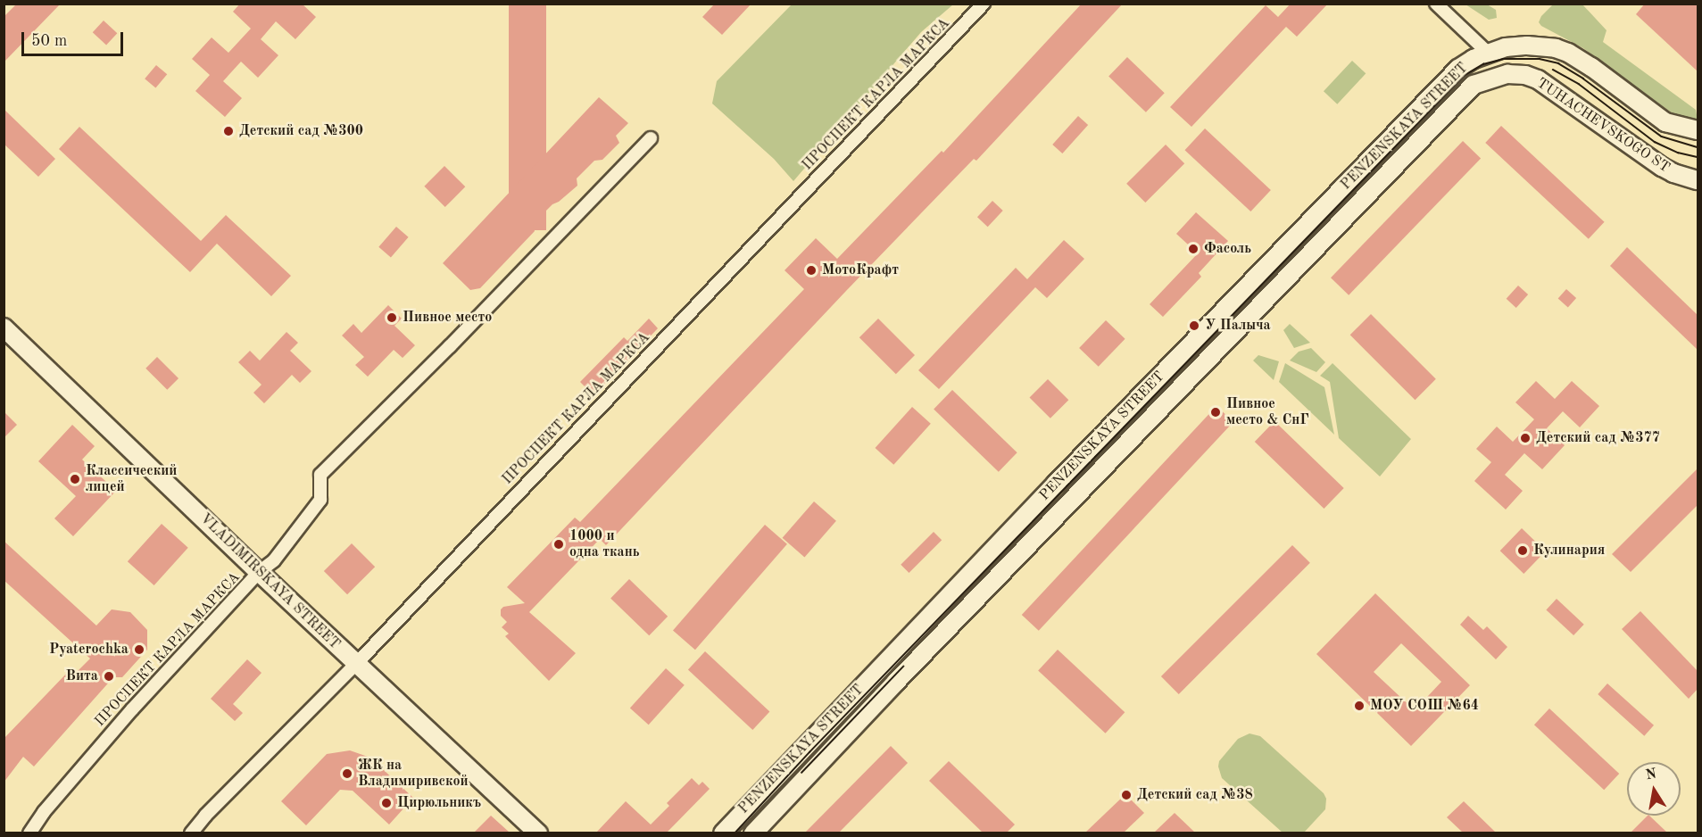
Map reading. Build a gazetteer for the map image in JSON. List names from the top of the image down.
{
  "streets": {
    "main road": ["TUHACHEVSKOGO ST", "PENZENSKAYA STREET", "VLADIMIRSKAYA STREET"],
    "street": ["ПРОСПЕКТ КАРЛА МАРКСА"]
  },
  "crossings": [
    ["ПРОСПЕКТ КАРЛА МАРКСА", "VLADIMIRSKAYA STREET"],
    ["TUHACHEVSKOGO ST", "PENZENSKAYA STREET"]
  ],
  "places": [
    "Детский сад №300",
    "Фасоль",
    "МотоКрафт",
    "Пивное место",
    "У Палыча",
    "Пивное место & СнГ",
    "Детский сад №377",
    "Классический лицей",
    "1000 и одна ткань",
    "Кулинария",
    "Pyaterochka",
    "Вита",
    "МОУ СОШ №64",
    "ЖК на Владимиривской",
    "Детский сад №38",
    "Цирюльникъ"
  ],
  "scale_bar": "50 m",
  "north": "top"
}
